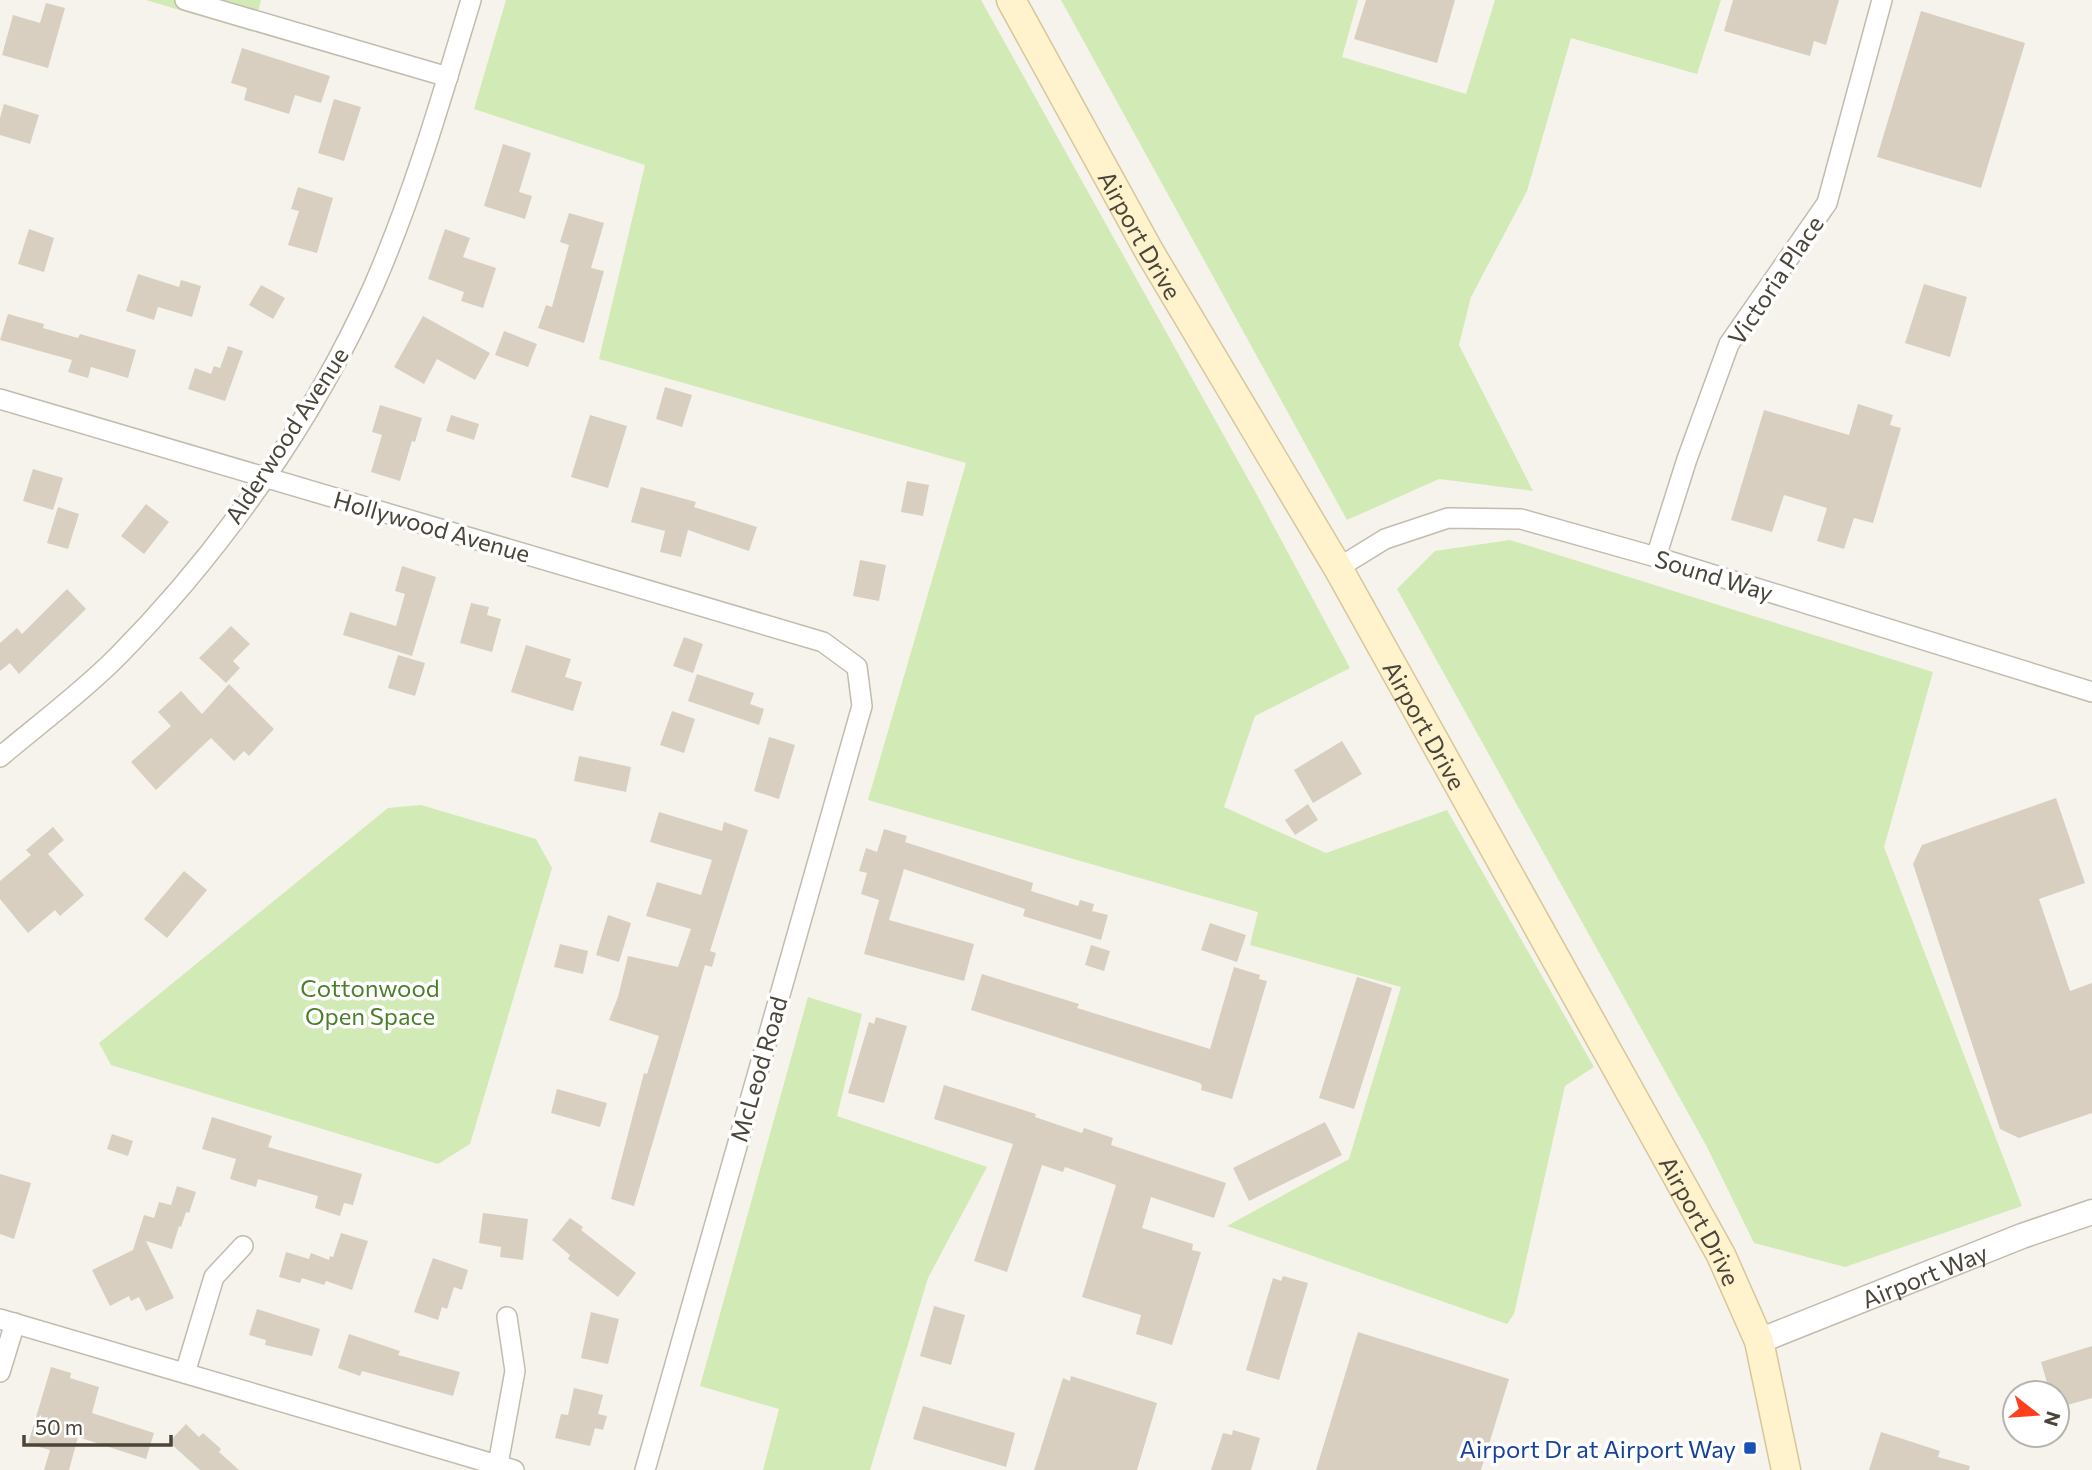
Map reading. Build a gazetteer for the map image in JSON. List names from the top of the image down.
{
  "streets": {
    "main road": ["Airport Drive"],
    "street": [
      "Victoria Place",
      "Alderwood Avenue",
      "Hollywood Avenue",
      "Sound Way",
      "McLeod Road",
      "Airport Way"
    ]
  },
  "crossings": [
    ["Airport Drive", "Sound Way"],
    ["Airport Drive", "Airport Way"],
    ["Victoria Place", "Sound Way"],
    ["Alderwood Avenue", "Hollywood Avenue"],
    ["Hollywood Avenue", "McLeod Road"]
  ],
  "parks": ["Cottonwood Open Space"],
  "places": {
    "transit": ["Airport Dr at Airport Way"]
  },
  "scale_bar": "50 m",
  "north": "right"
}
